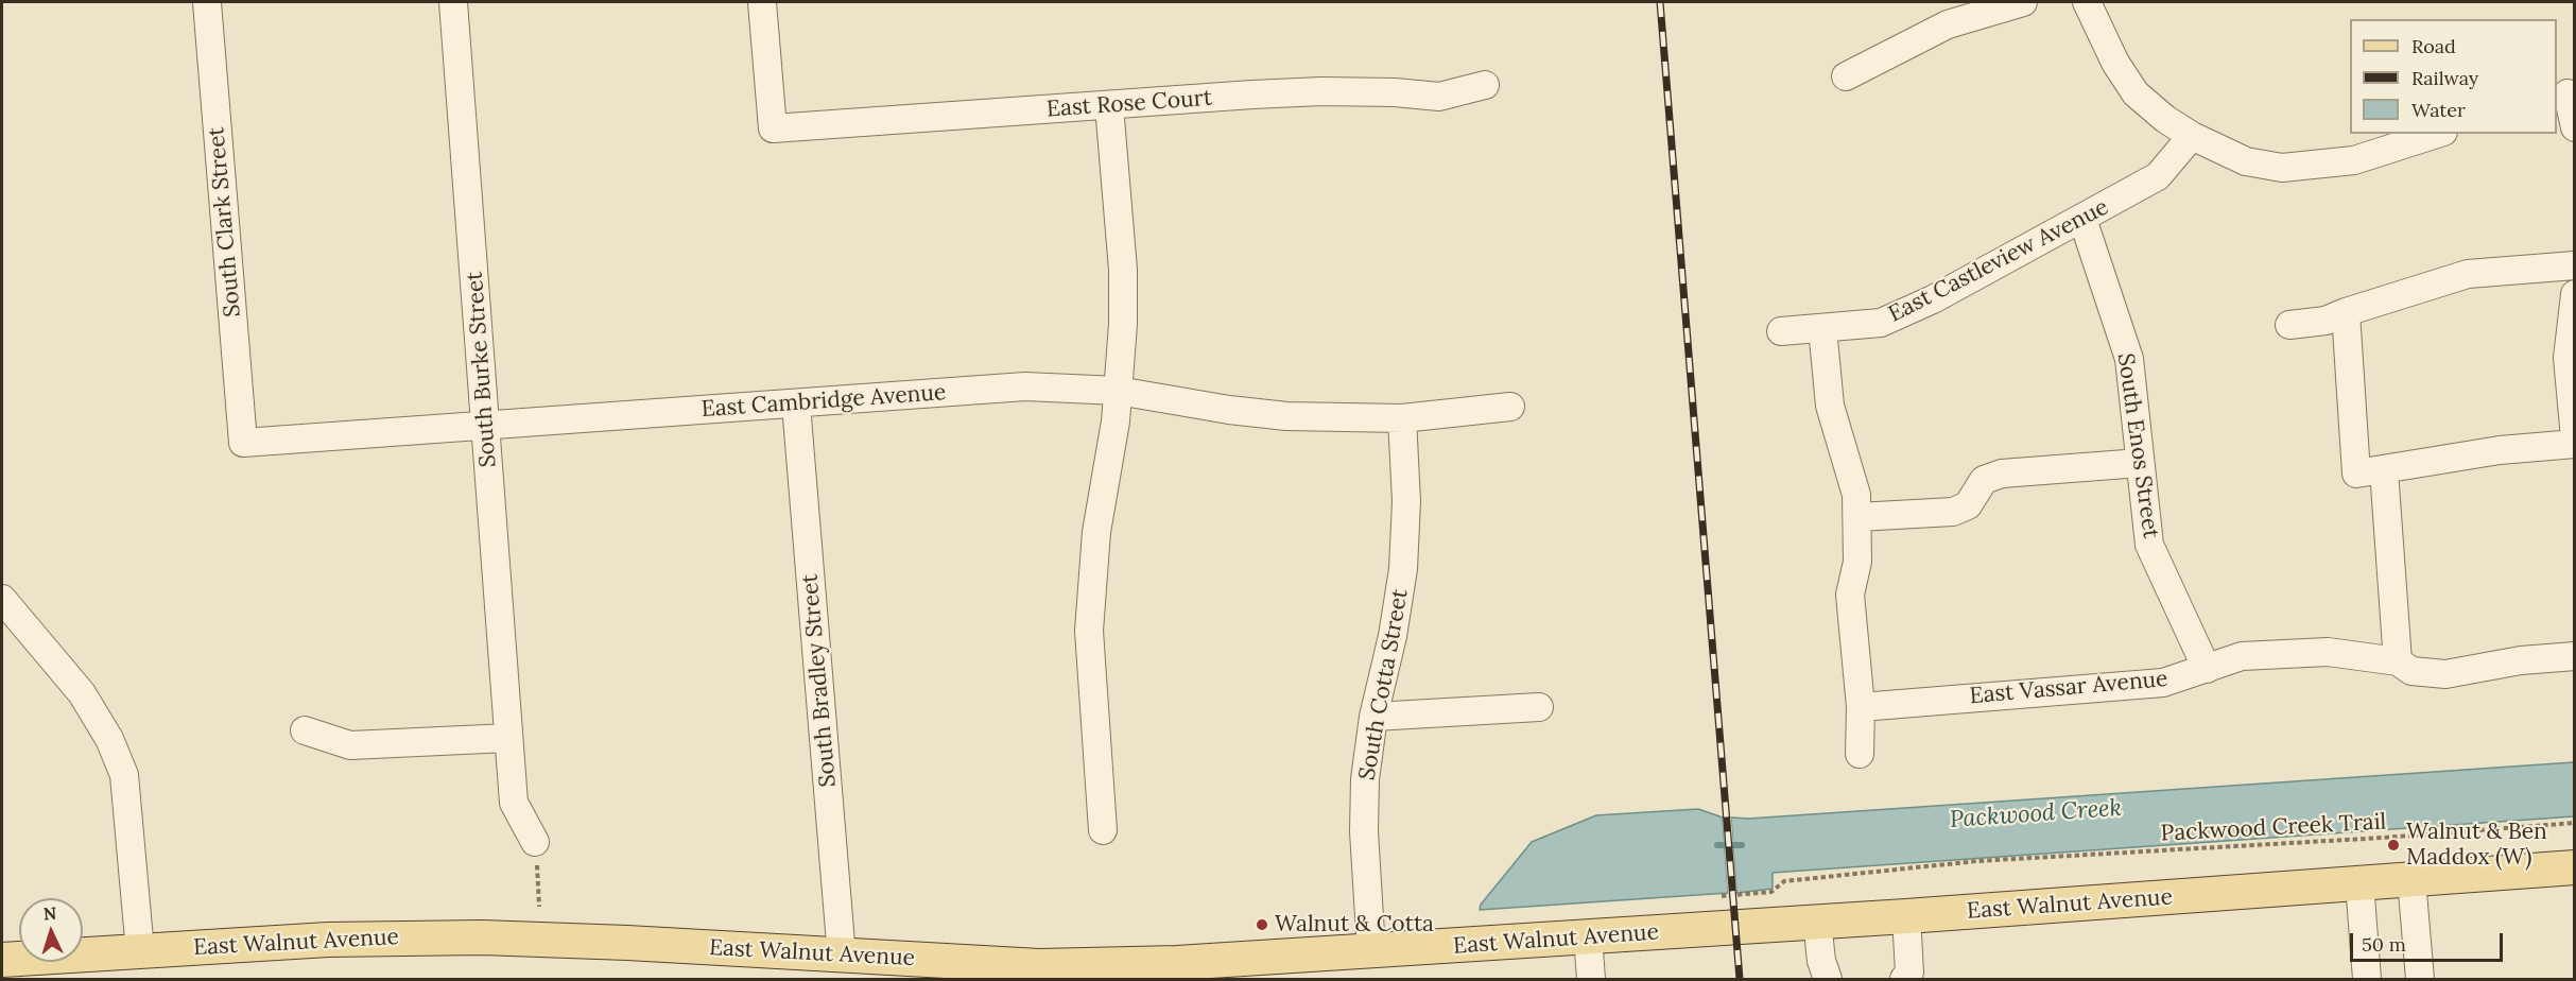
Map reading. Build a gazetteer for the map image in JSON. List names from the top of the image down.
{
  "streets": {
    "main road": ["East Walnut Avenue"],
    "street": [
      "East Rose Court",
      "South Clark Street",
      "East Castleview Avenue",
      "South Burke Street",
      "East Cambridge Avenue",
      "South Enos Street",
      "South Bradley Street",
      "South Cotta Street",
      "East Vassar Avenue"
    ],
    "path": ["Packwood Creek Trail"]
  },
  "crossings": [
    ["South Clark Street", "East Cambridge Avenue"],
    ["East Castleview Avenue", "South Enos Street"],
    ["South Burke Street", "East Cambridge Avenue"],
    ["East Cambridge Avenue", "South Bradley Street"],
    ["East Cambridge Avenue", "South Cotta Street"],
    ["South Enos Street", "East Vassar Avenue"],
    ["South Bradley Street", "East Walnut Avenue"],
    ["South Cotta Street", "East Walnut Avenue"]
  ],
  "water": ["Packwood Creek"],
  "places": ["Walnut & Ben Maddox (W)", "Walnut & Cotta"],
  "legend": ["Road", "Railway", "Water"],
  "scale_bar": "50 m",
  "north": "top"
}
